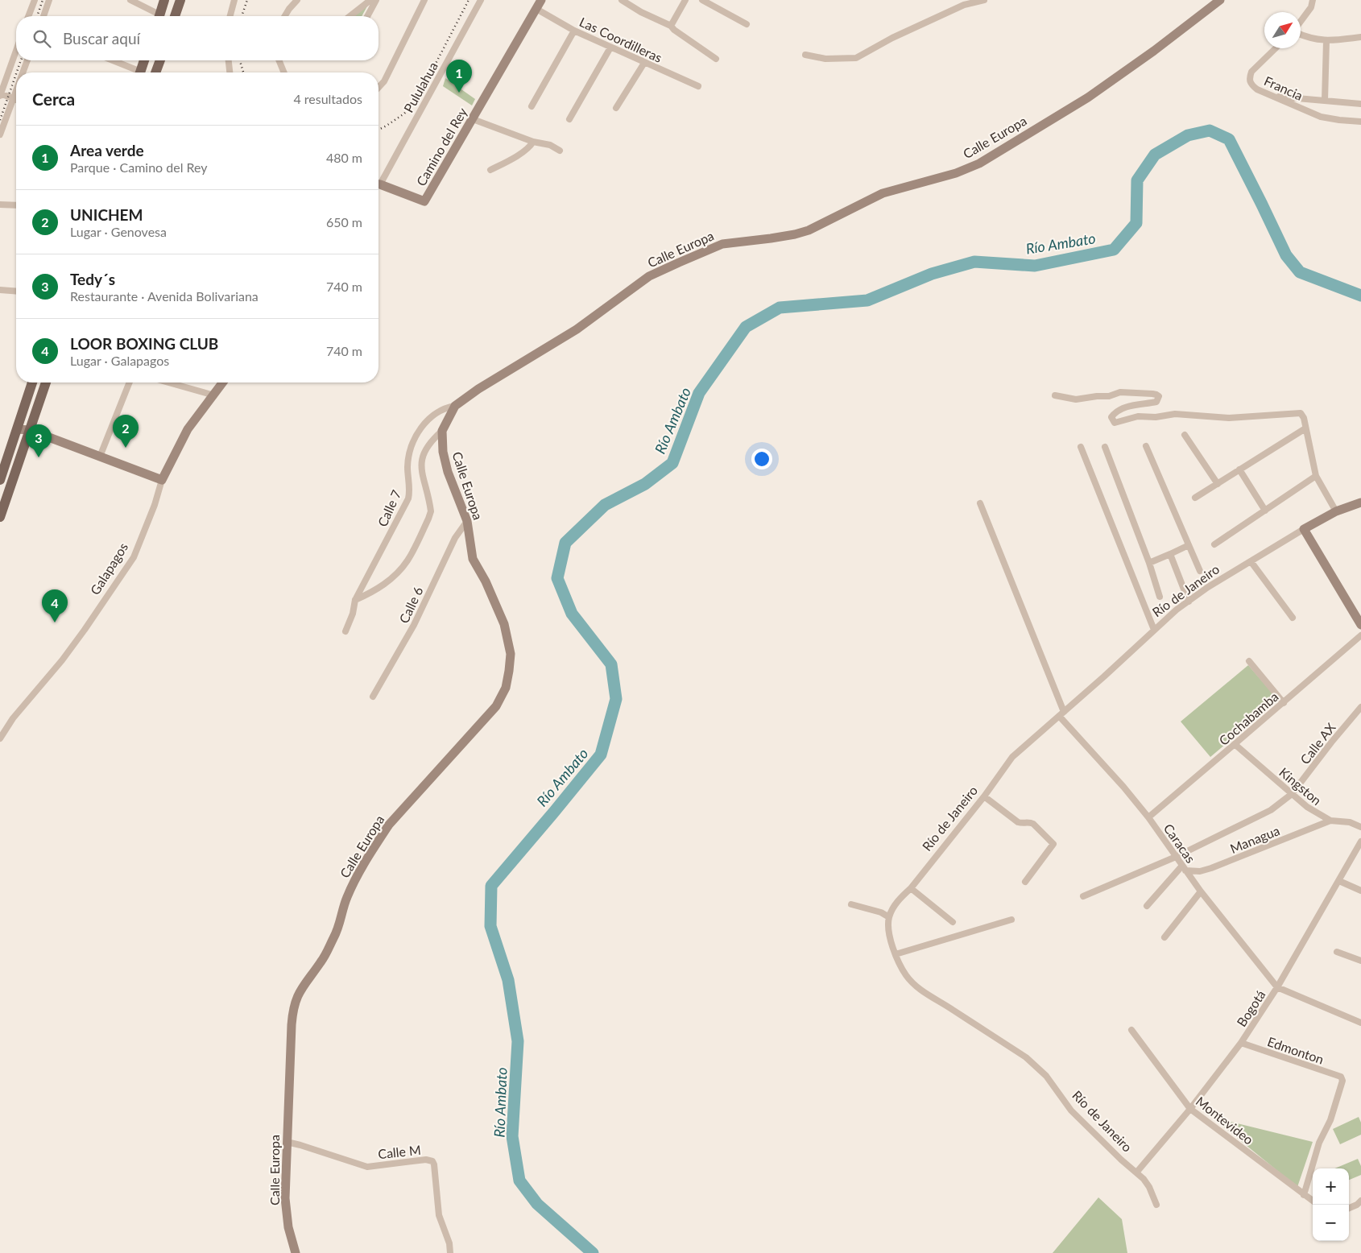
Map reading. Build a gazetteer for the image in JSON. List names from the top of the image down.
{
  "streets": {
    "street": [
      "Las Coordilleras",
      "Pululahua",
      "Francia",
      "Calle Europa",
      "Camino del Rey",
      "Calle 7",
      "Galapagos",
      "Río de Janeiro",
      "Calle 6",
      "Cochabamba",
      "Calle AX",
      "Kingston",
      "Managua",
      "Caracas",
      "Bogotá",
      "Edmonton",
      "Montevideo",
      "Calle M"
    ]
  },
  "crossings": [
    ["Las Coordilleras", "Camino del Rey"],
    ["Calle Europa", "Calle 7"],
    ["Calle Europa", "Calle 6"],
    ["Calle Europa", "Calle M"],
    ["Río de Janeiro", "Caracas"],
    ["Río de Janeiro", "Bogotá"],
    ["Cochabamba", "Kingston"],
    ["Cochabamba", "Caracas"],
    ["Calle AX", "Kingston"],
    ["Calle AX", "Caracas"],
    ["Kingston", "Managua"],
    ["Managua", "Caracas"],
    ["Caracas", "Bogotá"],
    ["Bogotá", "Edmonton"],
    ["Bogotá", "Montevideo"],
    ["Edmonton", "Montevideo"]
  ],
  "water": ["Río Ambato"],
  "north": "top right",
  "page": {
    "search": "Buscar aquí",
    "pins": [
      "1",
      "2",
      "3",
      "4"
    ],
    "heading": ["Cerca", "4 resultados"],
    "list": [
      {
        "mark": "1",
        "name": "Area verde",
        "note": "Parque · Camino del Rey",
        "value": "480 m"
      },
      {
        "mark": "2",
        "name": "UNICHEM",
        "note": "Lugar · Genovesa",
        "value": "650 m"
      },
      {
        "mark": "3",
        "name": "Tedy´s",
        "note": "Restaurante · Avenida Bolivariana",
        "value": "740 m"
      },
      {
        "mark": "4",
        "name": "LOOR BOXING CLUB",
        "note": "Lugar · Galapagos",
        "value": "740 m"
      }
    ],
    "map_buttons": ["+", "−"]
  }
}
